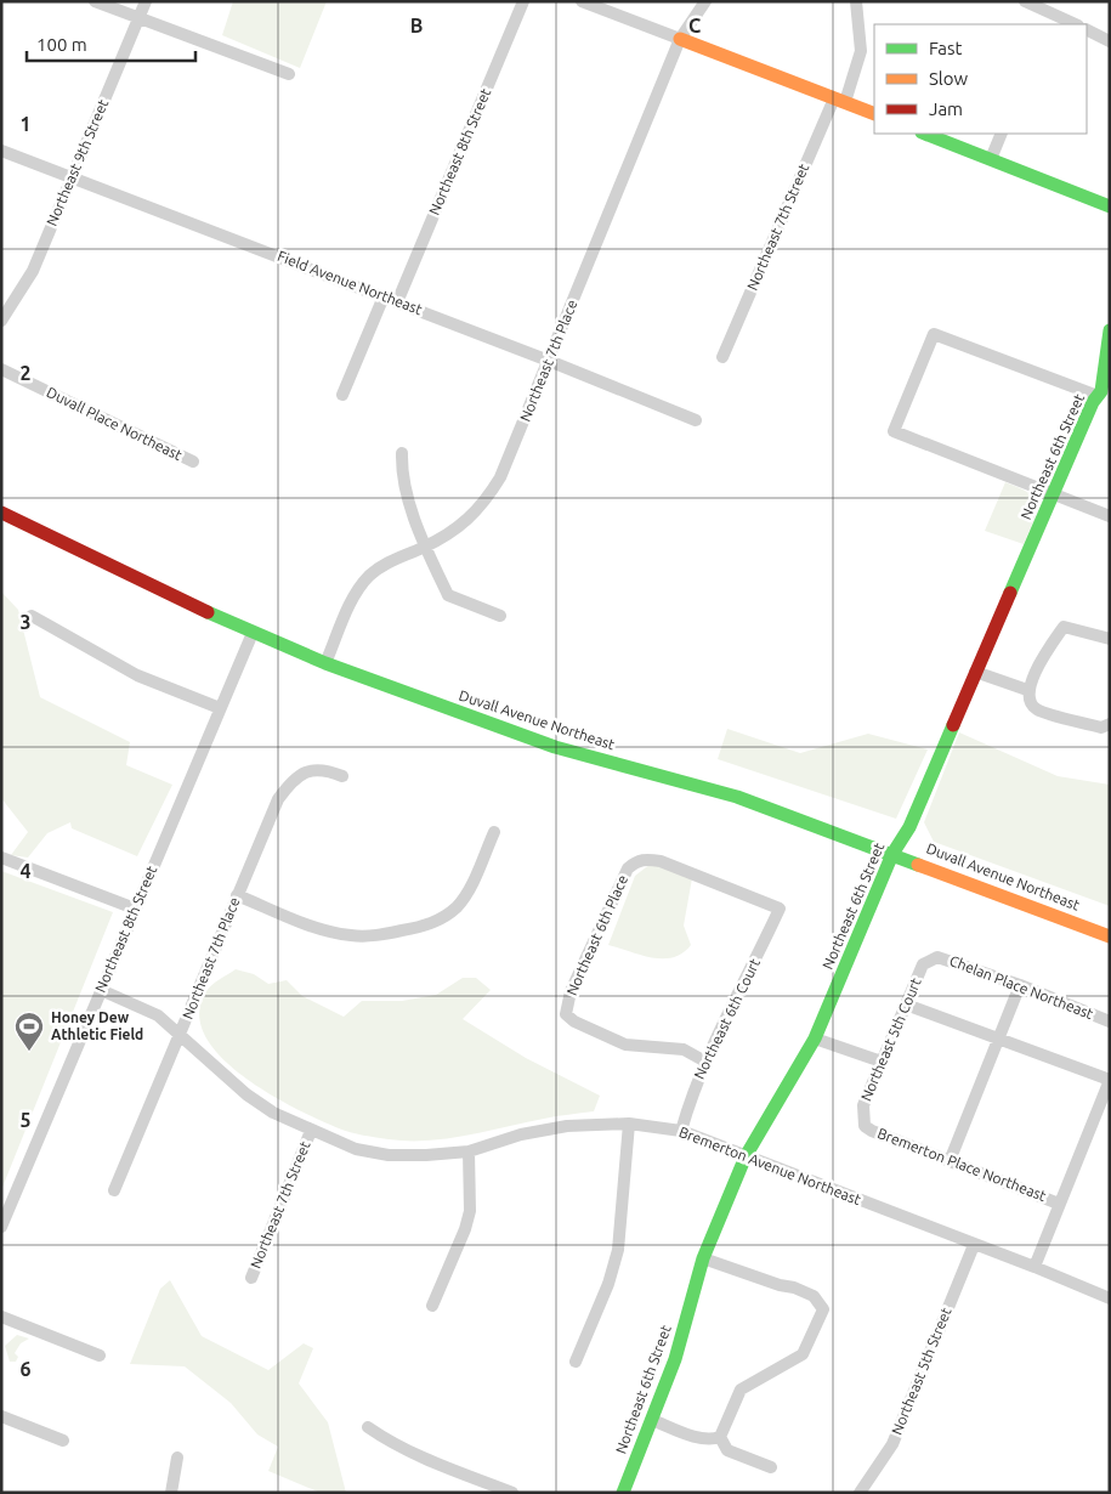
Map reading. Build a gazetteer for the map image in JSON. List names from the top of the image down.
{
  "streets": {
    "street": [
      "Northeast 8th Street",
      "Northeast 9th Street",
      "Northeast 7th Street",
      "Field Avenue Northeast",
      "Northeast 7th Place",
      "Duvall Place Northeast",
      "Northeast 6th Street",
      "Duvall Avenue Northeast",
      "Northeast 6th Place",
      "Chelan Place Northeast",
      "Northeast 6th Court",
      "Northeast 5th Court",
      "Bremerton Place Northeast",
      "Bremerton Avenue Northeast",
      "Northeast 5th Street"
    ]
  },
  "crossings": [
    ["Northeast 8th Street", "Field Avenue Northeast"],
    ["Northeast 8th Street", "Duvall Avenue Northeast"],
    ["Northeast 8th Street", "Bremerton Avenue Northeast"],
    ["Northeast 9th Street", "Field Avenue Northeast"],
    ["Northeast 7th Street", "Bremerton Avenue Northeast"],
    ["Field Avenue Northeast", "Northeast 7th Place"],
    ["Northeast 7th Place", "Duvall Avenue Northeast"],
    ["Northeast 7th Place", "Bremerton Avenue Northeast"],
    ["Northeast 6th Street", "Duvall Avenue Northeast"],
    ["Northeast 6th Street", "Bremerton Avenue Northeast"],
    ["Northeast 6th Place", "Northeast 6th Court"],
    ["Chelan Place Northeast", "Northeast 5th Court"],
    ["Northeast 6th Court", "Bremerton Avenue Northeast"],
    ["Northeast 5th Court", "Bremerton Place Northeast"],
    ["Bremerton Avenue Northeast", "Northeast 5th Street"]
  ],
  "places": {
    "sports": ["Honey Dew Athletic Field"]
  },
  "legend": ["Fast", "Slow", "Jam"],
  "scale_bar": "100 m",
  "grid": {
    "columns": ["B", "C"],
    "rows": [
      "1",
      "2",
      "3",
      "4",
      "5",
      "6"
    ]
  }
}
